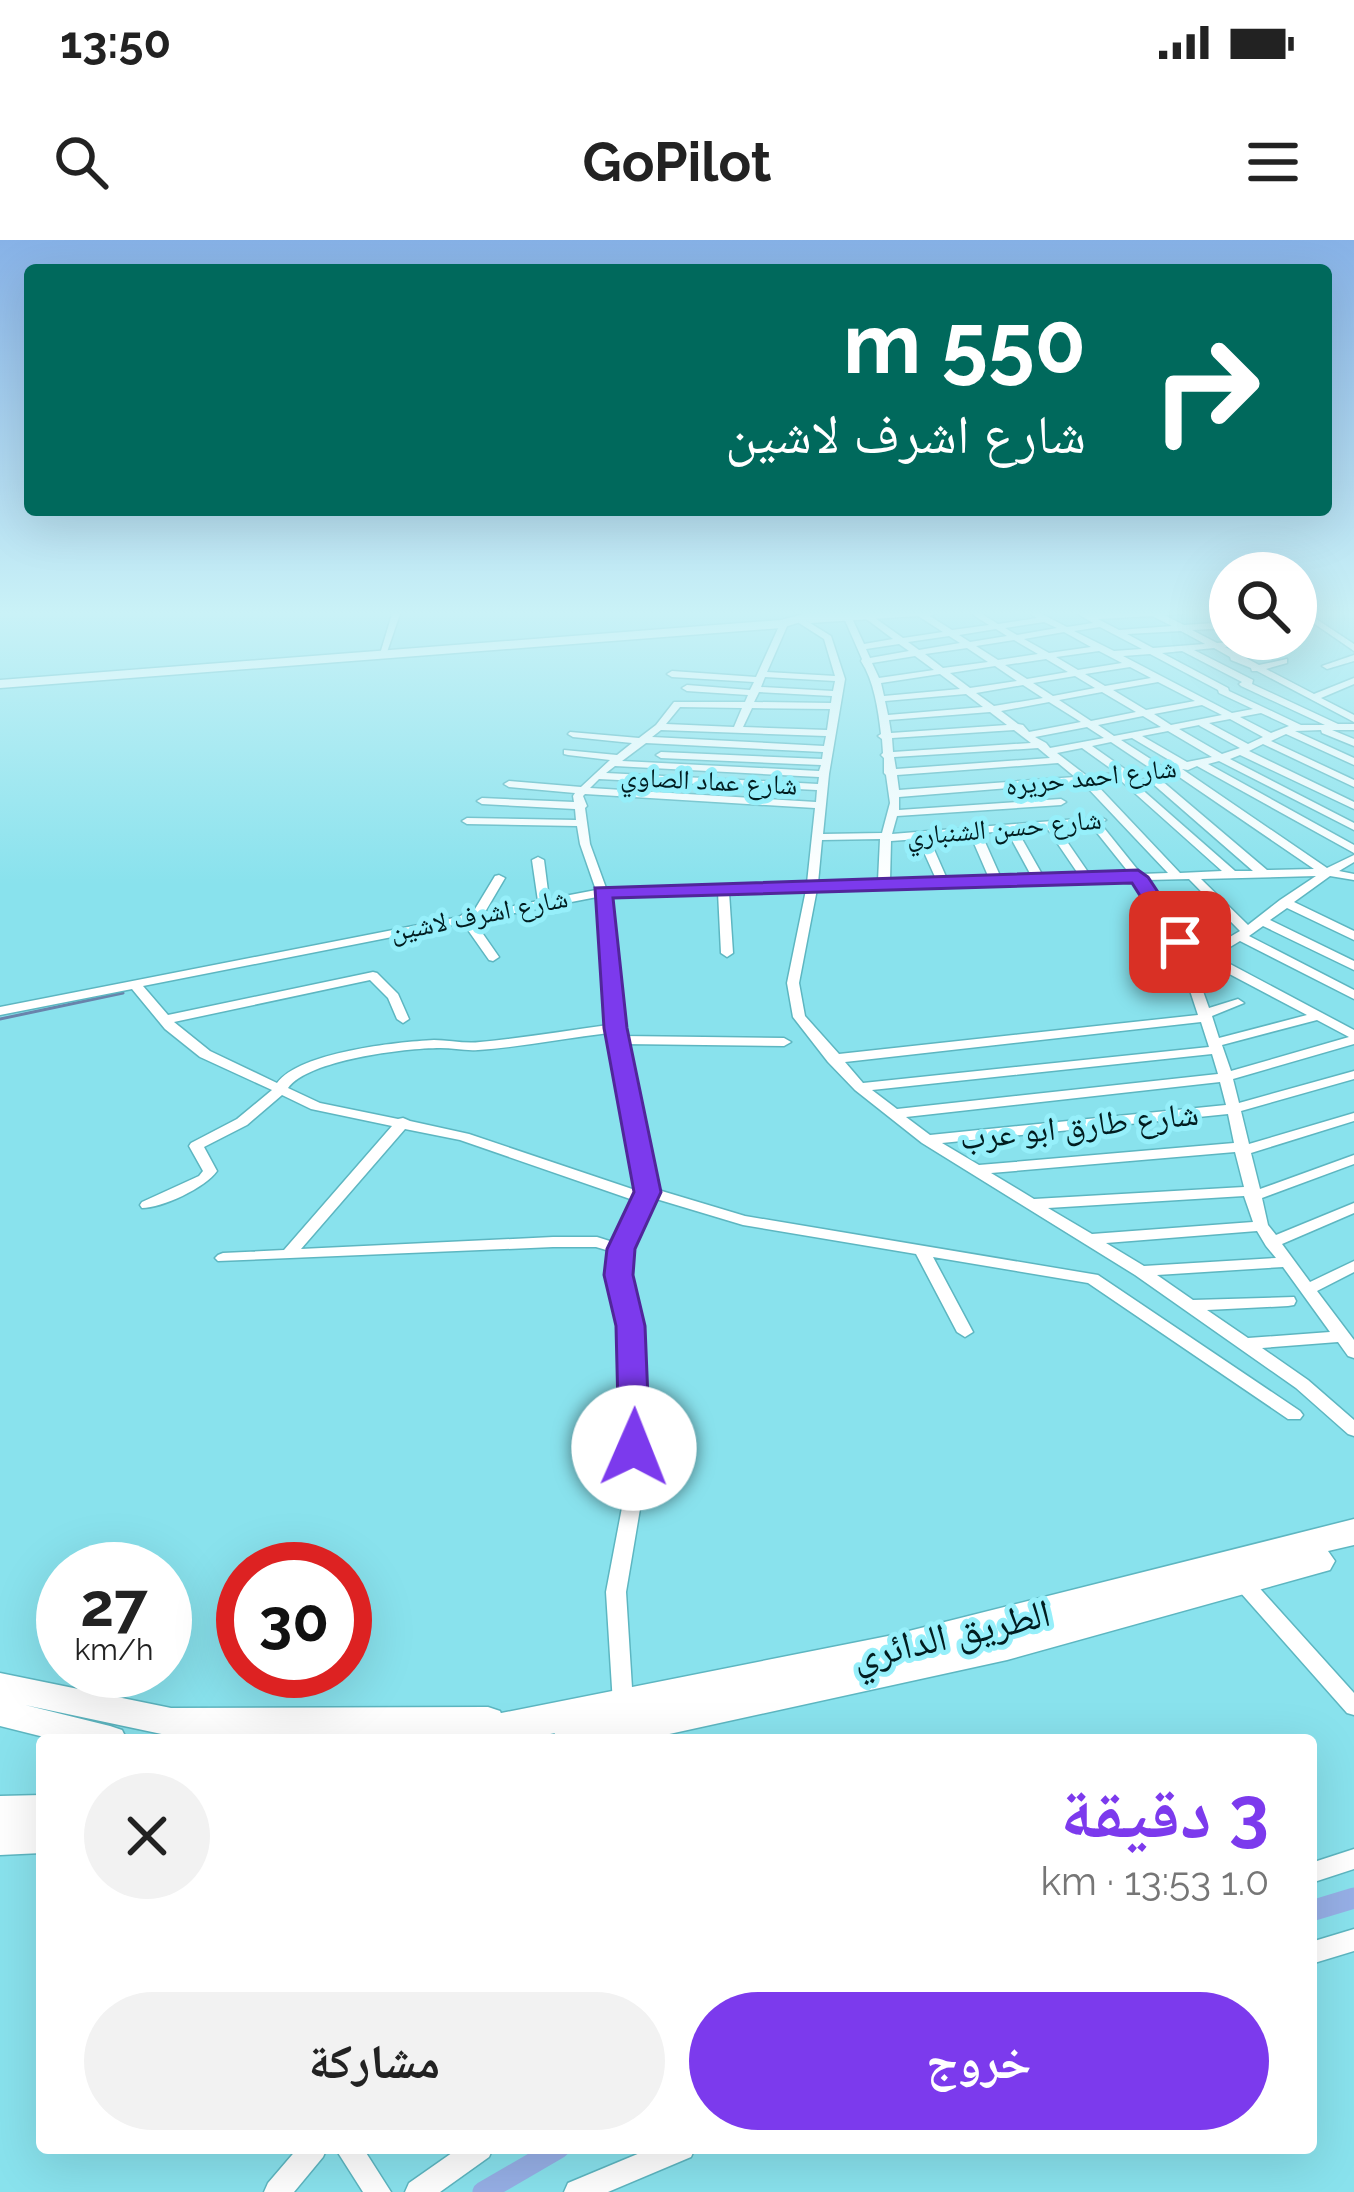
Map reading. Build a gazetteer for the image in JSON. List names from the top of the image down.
{
  "streets": {
    "highway": ["الطريق الدائري"],
    "street": [
      "شارع احمد حريره",
      "شارع عماد الصاوي",
      "شارع حسن الشنباري",
      "شارع اشرف لاشين",
      "شارع طارق ابو عرب"
    ]
  },
  "page": {
    "status": "13:50",
    "header": "GoPilot",
    "turn": ["550 m", "شارع اشرف لاشين"],
    "speed": "27 km/h",
    "limit": "30",
    "heading": ["3 دقيقة", "1.0 km · 13:53"],
    "buttons": ["خروج", "مشاركة"]
  }
}
